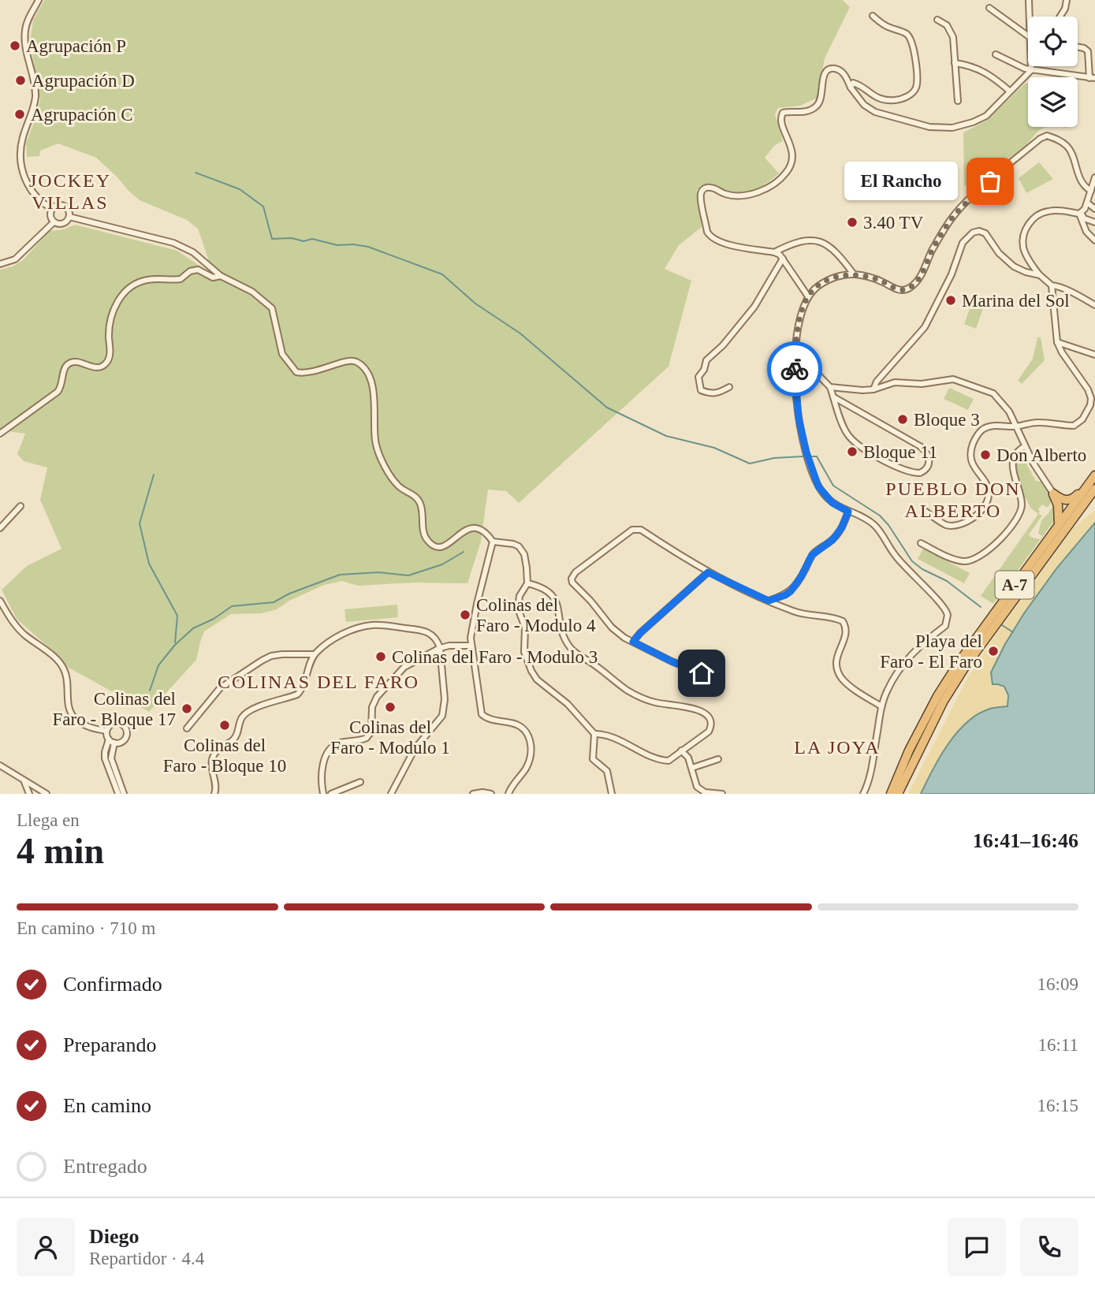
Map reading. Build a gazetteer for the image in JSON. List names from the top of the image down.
{
  "streets": {
    "highway": ["A-7"]
  },
  "districts": [
    "JOCKEY VILLAS",
    "PUEBLO DON ALBERTO",
    "COLINAS DEL FARO",
    "LA JOYA"
  ],
  "places": [
    "Agrupación P",
    "Agrupación D",
    "Agrupación C",
    "El Rancho",
    "3.40 TV",
    "Marina del Sol",
    "Bloque 3",
    "Bloque 11",
    "Don Alberto",
    "Colinas del Faro - Modulo 4",
    "Playa del Faro - El Faro",
    "Colinas del Faro - Modulo 3",
    "Colinas del Faro - Modulo 1",
    "Colinas del Faro - Bloque 17",
    "Colinas del Faro - Bloque 10"
  ],
  "page": {
    "bubble": "El Rancho",
    "heading": ["4 min", "Llega en", "16:41–16:46"],
    "panel": ["Diego", "Repartidor · 4.4"],
    "bar": "En camino · 710 m",
    "list": [
      ["Confirmado", "16:09"],
      ["Preparando", "16:11"],
      ["En camino", "16:15"],
      "Entregado"
    ]
  }
}
